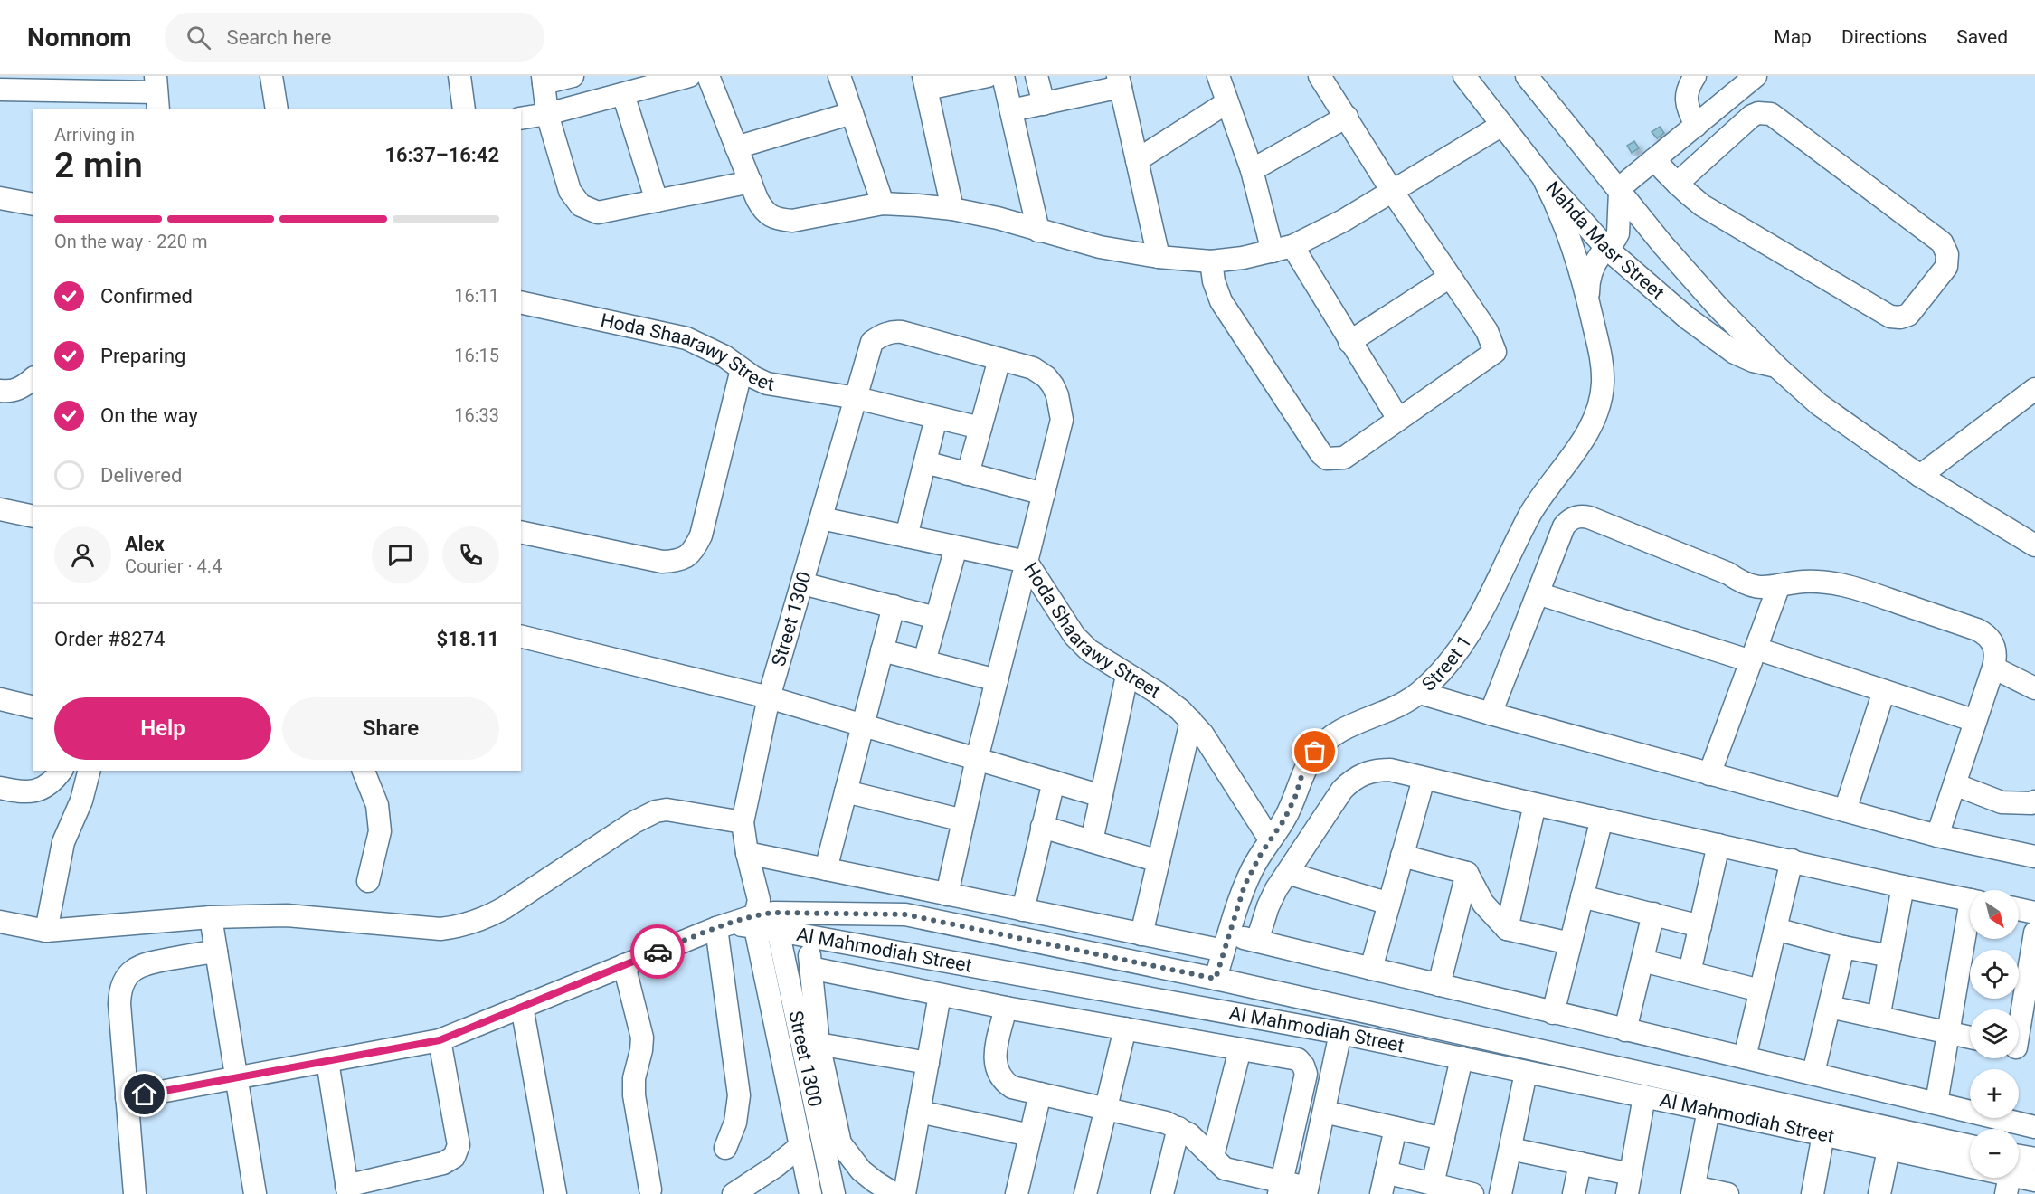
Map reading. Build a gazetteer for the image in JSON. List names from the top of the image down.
{
  "streets": {
    "street": [
      "Nahda Masr Street",
      "Hoda Shaarawy Street",
      "Street 1300",
      "Street 1",
      "Al Mahmodiah Street"
    ]
  },
  "crossings": [
    ["Nahda Masr Street", "Street 1"],
    ["Hoda Shaarawy Street", "Street 1300"],
    ["Hoda Shaarawy Street", "Street 1"],
    ["Street 1300", "Al Mahmodiah Street"],
    ["Street 1", "Al Mahmodiah Street"]
  ],
  "north": "bottom right",
  "page": {
    "header": "Nomnom",
    "search": "Search here",
    "nav": ["Map", "Directions", "Saved"],
    "heading": ["2 min", "Arriving in", "16:37–16:42"],
    "panel": [
      "Alex",
      "Courier · 4.4",
      "Order #8274",
      "$18.11"
    ],
    "bar": "On the way · 220 m",
    "list": [
      ["Confirmed", "16:11"],
      ["Preparing", "16:15"],
      ["On the way", "16:33"],
      "Delivered"
    ],
    "buttons": ["Help", "Share"],
    "map_buttons": ["+", "−"]
  }
}
